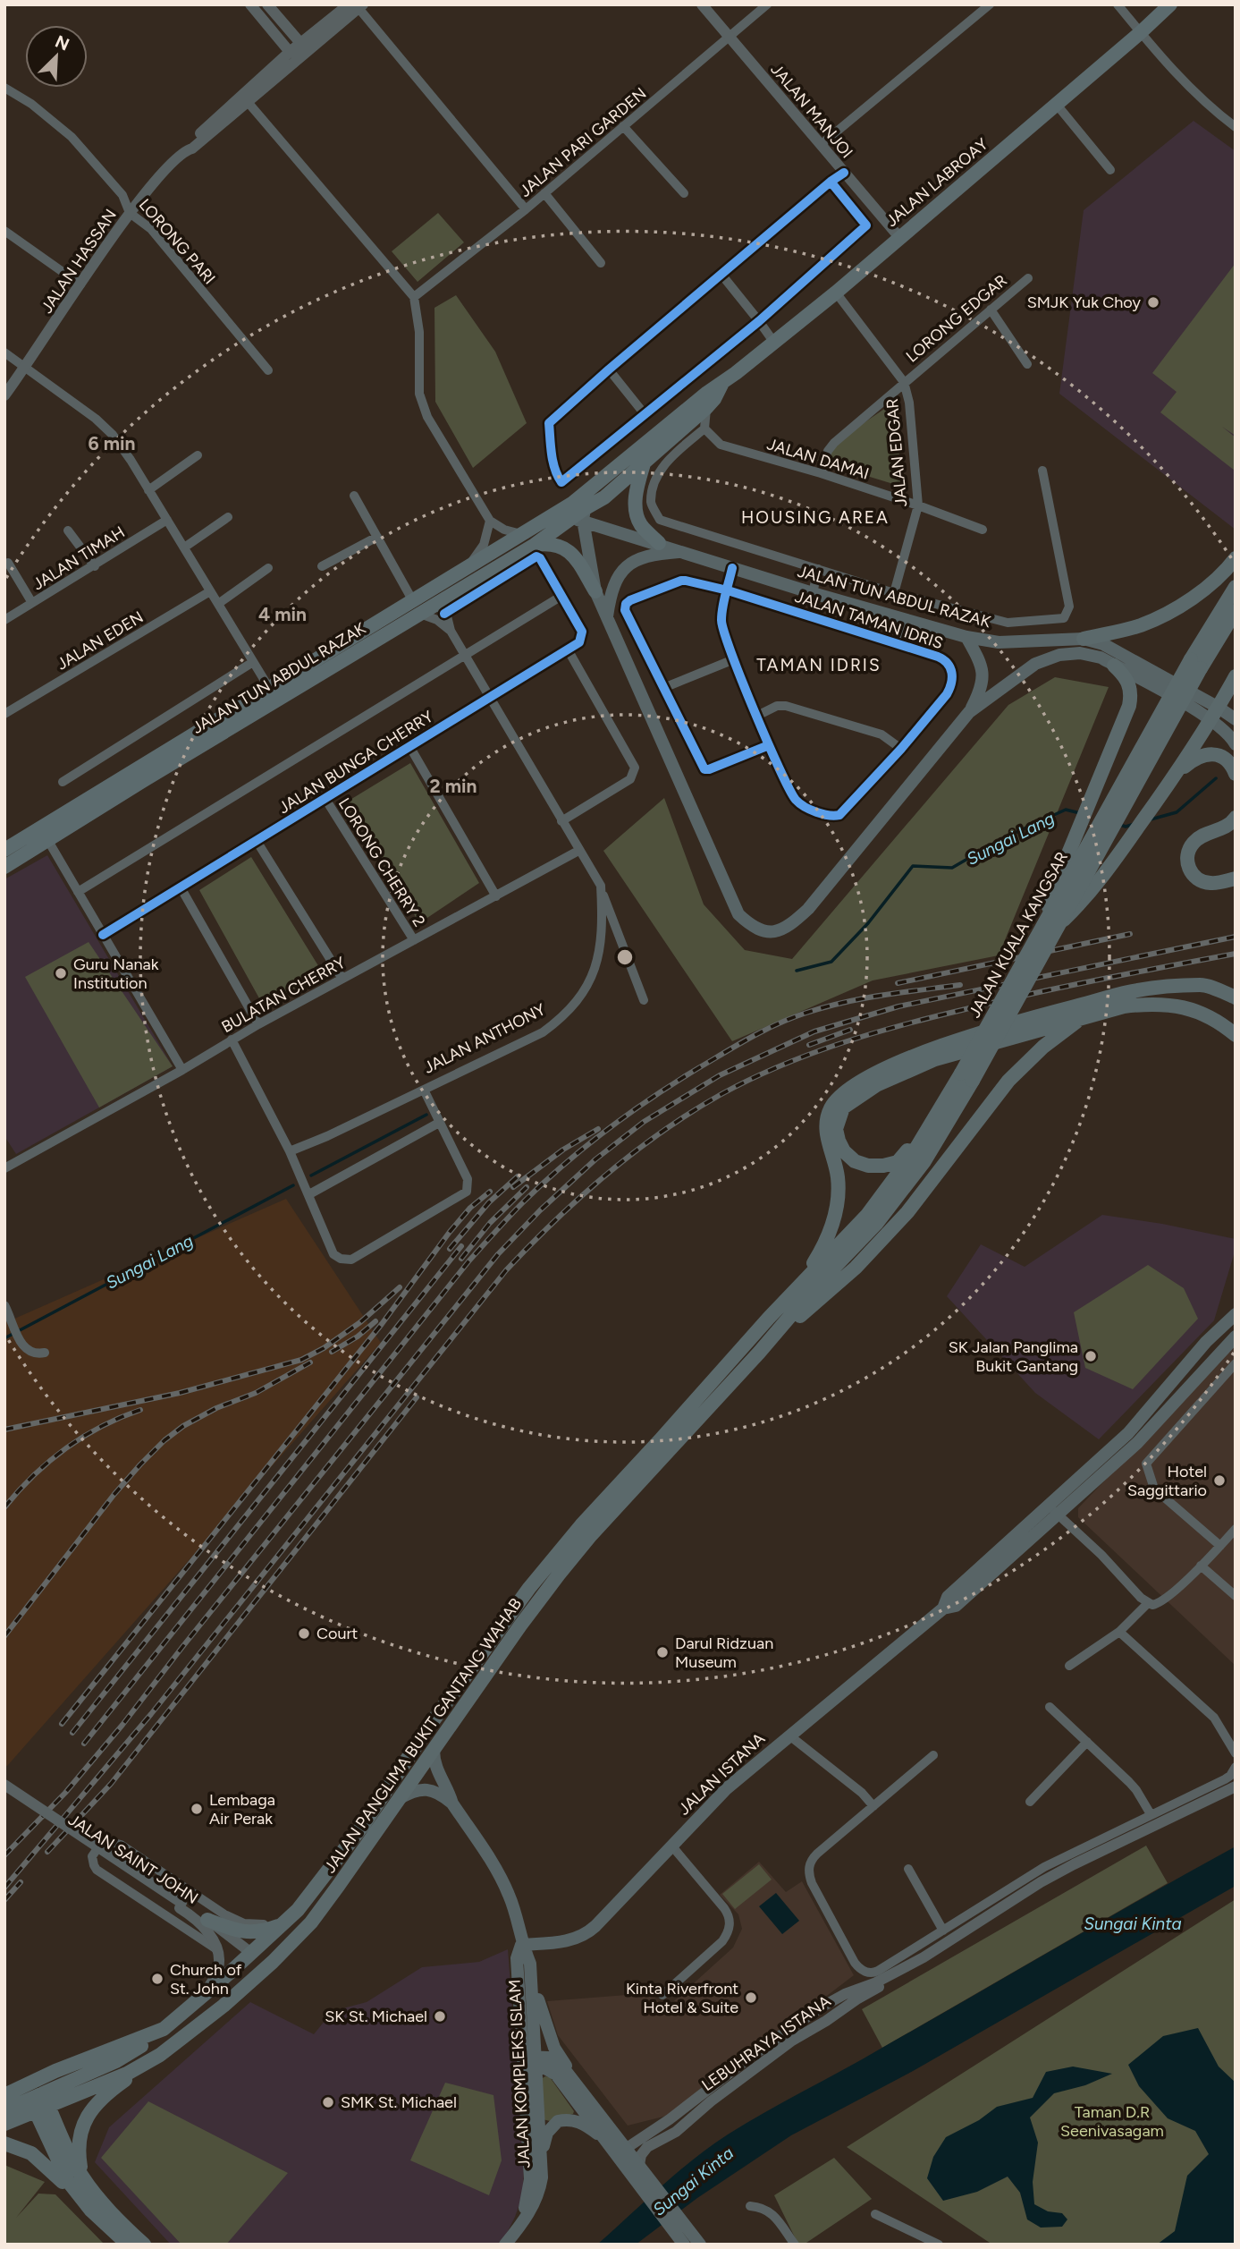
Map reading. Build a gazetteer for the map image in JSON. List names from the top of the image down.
{
  "streets": {
    "highway": ["JALAN KUALA KANGSAR", "JALAN PANGLIMA BUKIT GANTANG WAHAB"],
    "main road": [
      "JALAN LABROAY",
      "JALAN TUN ABDUL RAZAK",
      "JALAN ISTANA",
      "JALAN KOMPLEKS ISLAM"
    ],
    "street": [
      "JALAN MANJOI",
      "JALAN PARI GARDEN",
      "LORONG PARI",
      "JALAN HASSAN",
      "LORONG EDGAR",
      "JALAN EDGAR",
      "JALAN DAMAI",
      "JALAN TIMAH",
      "JALAN TAMAN IDRIS",
      "JALAN EDEN",
      "JALAN BUNGA CHERRY",
      "LORONG CHERRY 2",
      "BULATAN CHERRY",
      "JALAN ANTHONY",
      "JALAN SAINT JOHN",
      "LEBUHRAYA ISTANA"
    ]
  },
  "crossings": [
    ["JALAN MANJOI", "JALAN PARI GARDEN"],
    ["JALAN MANJOI", "JALAN LABROAY"],
    ["JALAN LABROAY", "JALAN EDGAR"],
    ["JALAN LABROAY", "JALAN TUN ABDUL RAZAK"],
    ["LORONG PARI", "JALAN HASSAN"],
    ["LORONG EDGAR", "JALAN EDGAR"],
    ["LORONG EDGAR", "JALAN DAMAI"],
    ["JALAN EDGAR", "JALAN DAMAI"],
    ["JALAN TUN ABDUL RAZAK", "JALAN TAMAN IDRIS"],
    ["JALAN TUN ABDUL RAZAK", "JALAN ANTHONY"],
    ["JALAN BUNGA CHERRY", "LORONG CHERRY 2"],
    ["JALAN BUNGA CHERRY", "JALAN ANTHONY"],
    ["LORONG CHERRY 2", "BULATAN CHERRY"],
    ["JALAN KUALA KANGSAR", "JALAN PANGLIMA BUKIT GANTANG WAHAB"],
    ["BULATAN CHERRY", "JALAN ANTHONY"],
    ["JALAN PANGLIMA BUKIT GANTANG WAHAB", "JALAN SAINT JOHN"],
    ["JALAN PANGLIMA BUKIT GANTANG WAHAB", "JALAN KOMPLEKS ISLAM"],
    ["JALAN ISTANA", "JALAN KOMPLEKS ISLAM"]
  ],
  "districts": ["HOUSING AREA", "TAMAN IDRIS"],
  "water": ["Sungai Lang", "Sungai Kinta"],
  "parks": ["Taman D.R Seenivasagam"],
  "places": [
    "SMJK Yuk Choy",
    "Guru Nanak Institution",
    "SK Jalan Panglima Bukit Gantang",
    "Hotel Saggittario",
    "Court",
    "Darul Ridzuan Museum",
    "Lembaga Air Perak",
    "Church of St. John",
    "Kinta Riverfront Hotel & Suite",
    "SK St. Michael",
    "SMK St. Michael"
  ],
  "north": "top right",
  "rings": ["6 min", "4 min", "2 min"]
}
